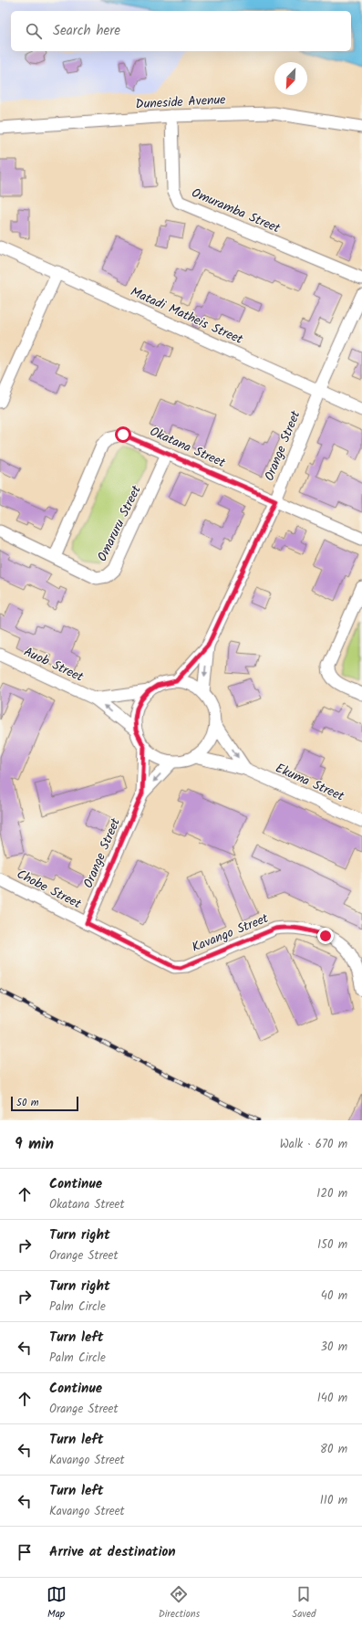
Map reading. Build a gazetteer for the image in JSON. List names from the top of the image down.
{
  "streets": {
    "street": [
      "Duneside Avenue",
      "Omuramba Street",
      "Matadi Matheis Street",
      "Orange Street",
      "Okatana Street",
      "Omaruru Street",
      "Auob Street",
      "Ekuma Street",
      "Chobe Street",
      "Kavango Street"
    ]
  },
  "crossings": [
    ["Duneside Avenue", "Omuramba Street"],
    ["Matadi Matheis Street", "Orange Street"],
    ["Orange Street", "Okatana Street"],
    ["Orange Street", "Auob Street"],
    ["Orange Street", "Ekuma Street"],
    ["Orange Street", "Chobe Street"],
    ["Orange Street", "Kavango Street"],
    ["Okatana Street", "Omaruru Street"],
    ["Auob Street", "Ekuma Street"],
    ["Chobe Street", "Kavango Street"]
  ],
  "scale_bar": "50 m",
  "north": "bottom left",
  "page": {
    "search": "Search here",
    "scale": "50 m",
    "heading": ["9 min", "Walk · 670 m"],
    "list": [
      ["Continue", "Okatana Street", "120 m"],
      ["Turn right", "Orange Street", "150 m"],
      ["Turn right", "Palm Circle", "40 m"],
      ["Turn left", "Palm Circle", "30 m"],
      ["Continue", "Orange Street", "140 m"],
      ["Turn left", "Kavango Street", "80 m"],
      ["Turn left", "Kavango Street", "110 m"],
      "Arrive at destination"
    ],
    "nav": ["Map", "Directions", "Saved"]
  }
}
